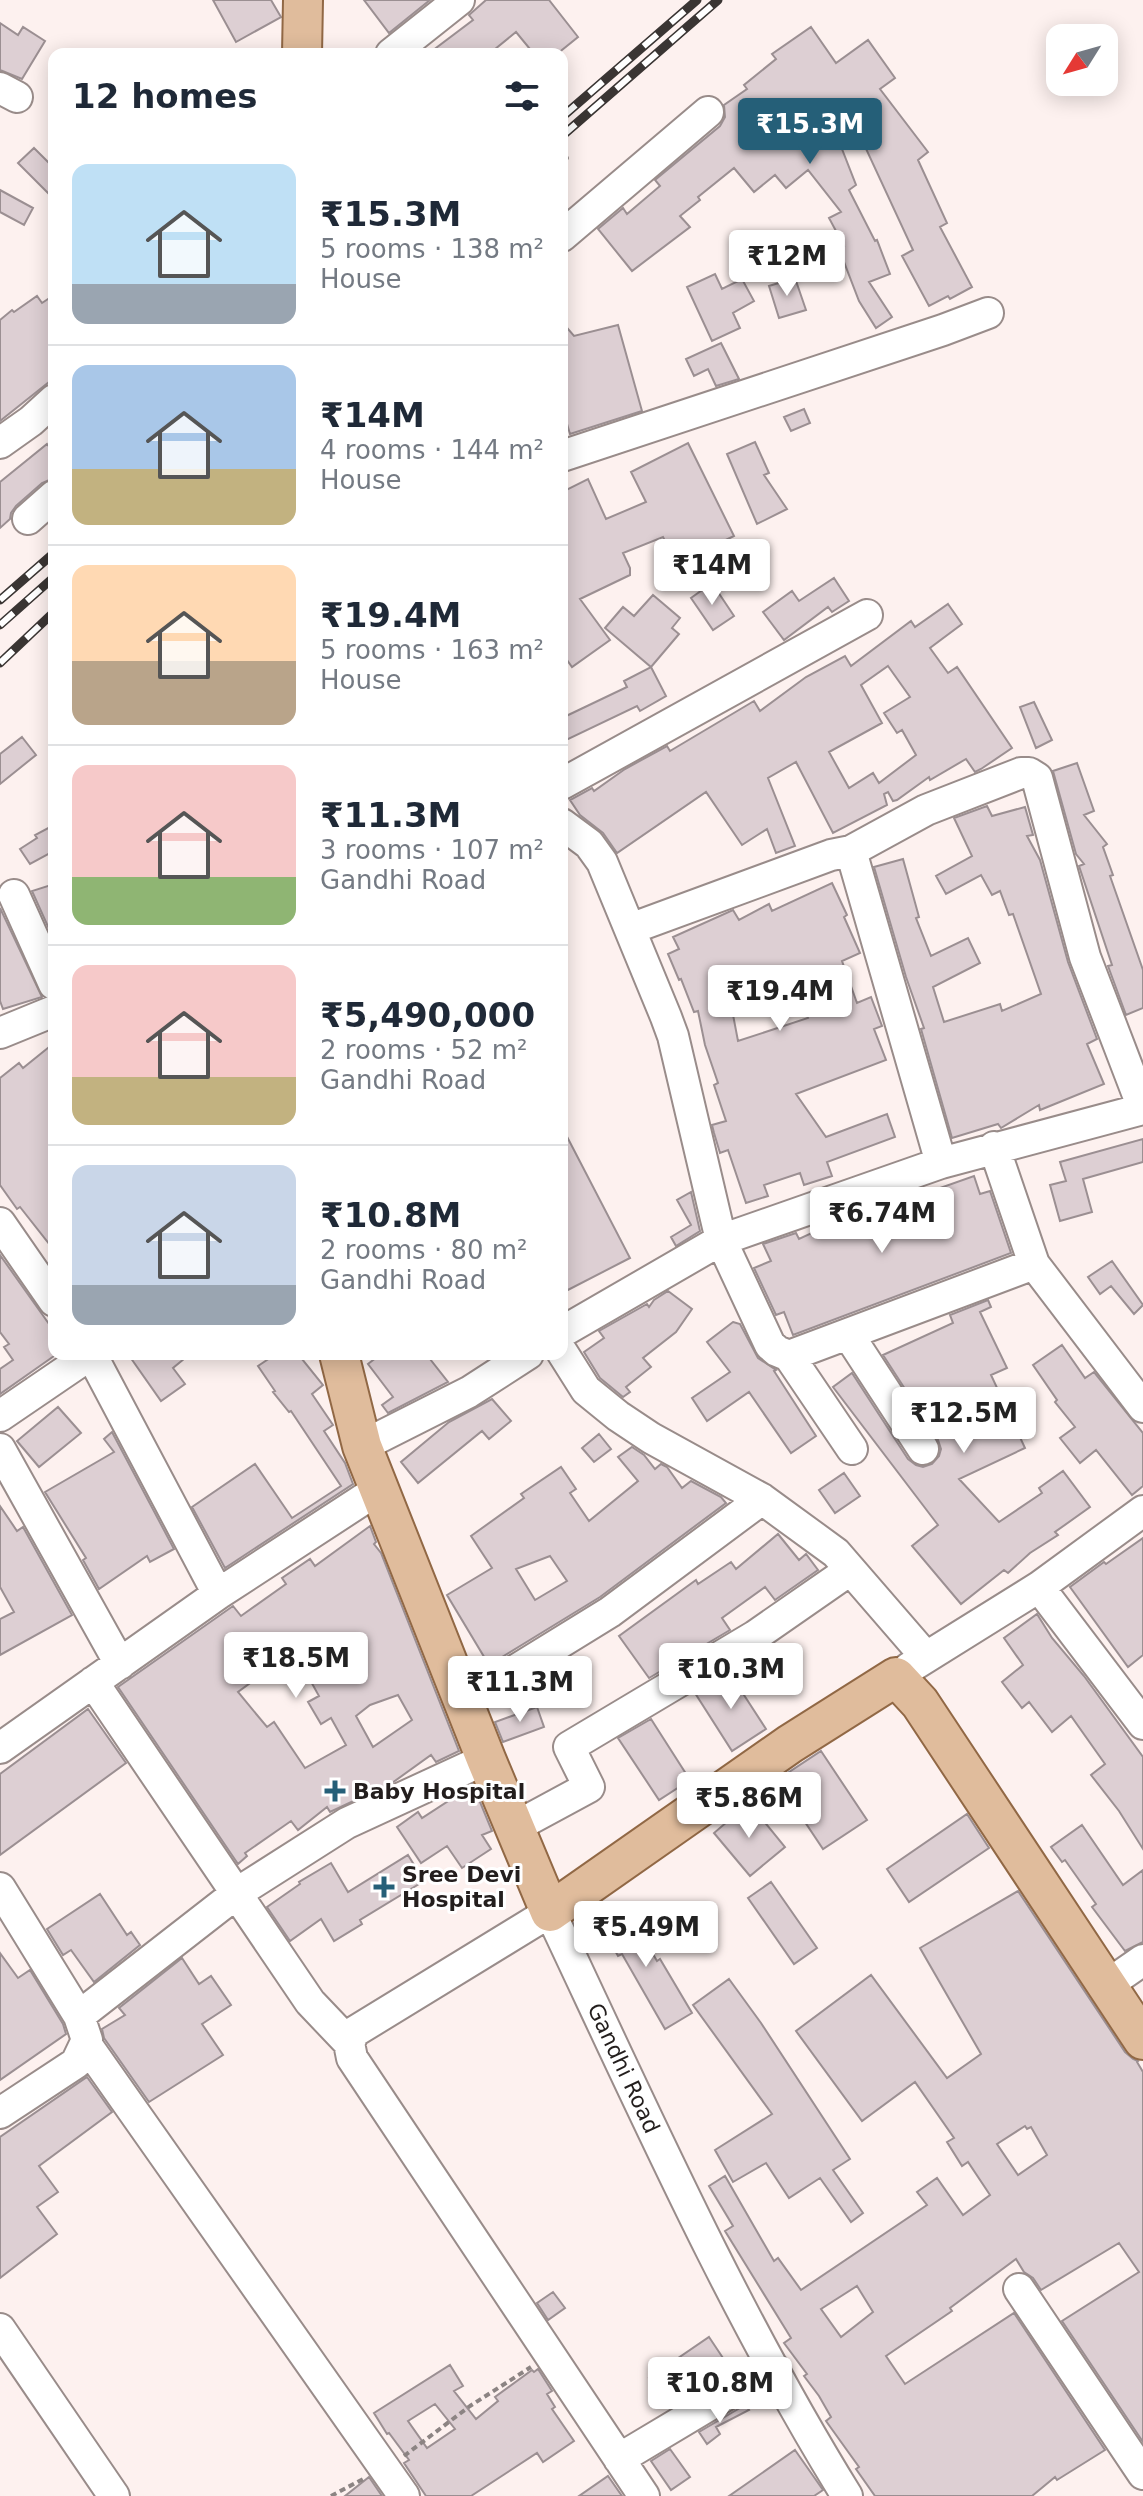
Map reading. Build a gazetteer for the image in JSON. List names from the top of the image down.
{
  "streets": {
    "main road": ["Gandhi Road"]
  },
  "places": {
    "health": ["Baby Hospital", "Sree Devi Hospital"]
  },
  "north": "bottom left",
  "page": {
    "heading": "12 homes",
    "price": [
      "₹15.3M",
      "₹12M",
      "₹14M",
      "₹19.4M",
      "₹6.74M",
      "₹12.5M",
      "₹18.5M",
      "₹10.3M",
      "₹11.3M",
      "₹5.86M",
      "₹5.49M",
      "₹10.8M"
    ],
    "list": [
      {
        "name": "₹15.3M",
        "note": "5 rooms · 138 m² · House"
      },
      {
        "name": "₹14M",
        "note": "4 rooms · 144 m² · House"
      },
      {
        "name": "₹19.4M",
        "note": "5 rooms · 163 m² · House"
      },
      {
        "name": "₹11.3M",
        "note": "3 rooms · 107 m² · Gandhi Road"
      },
      {
        "name": "₹5,490,000",
        "note": "2 rooms · 52 m² · Gandhi Road"
      },
      {
        "name": "₹10.8M",
        "note": "2 rooms · 80 m² · Gandhi Road"
      }
    ]
  }
}
